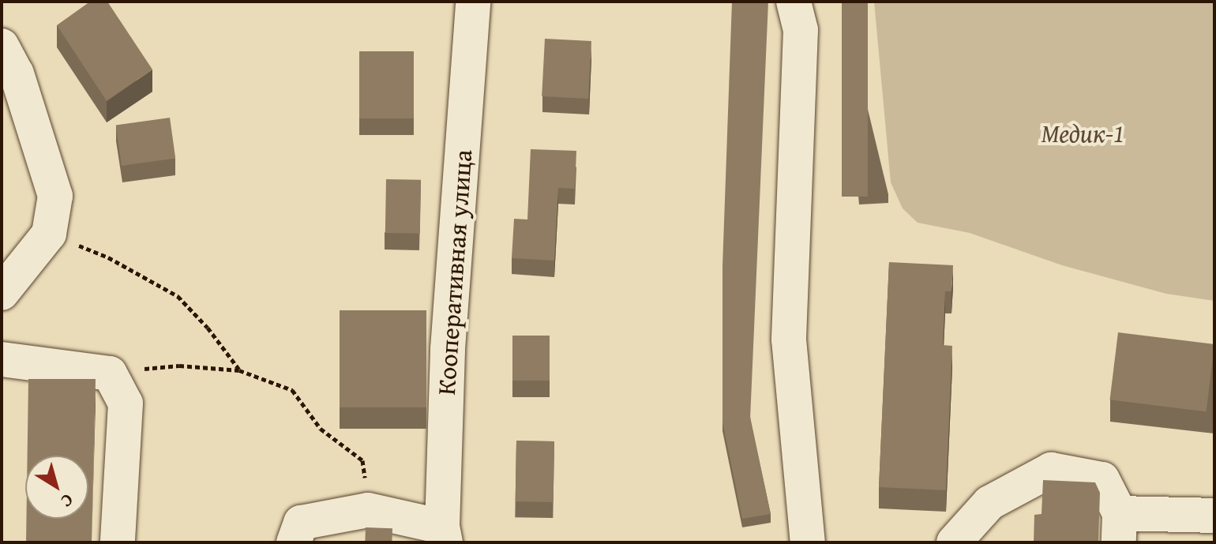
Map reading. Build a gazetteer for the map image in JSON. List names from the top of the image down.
{
  "streets": {
    "street": ["Кооперативная улица"]
  },
  "parks": ["Медик-1"],
  "north": "bottom right"
}
